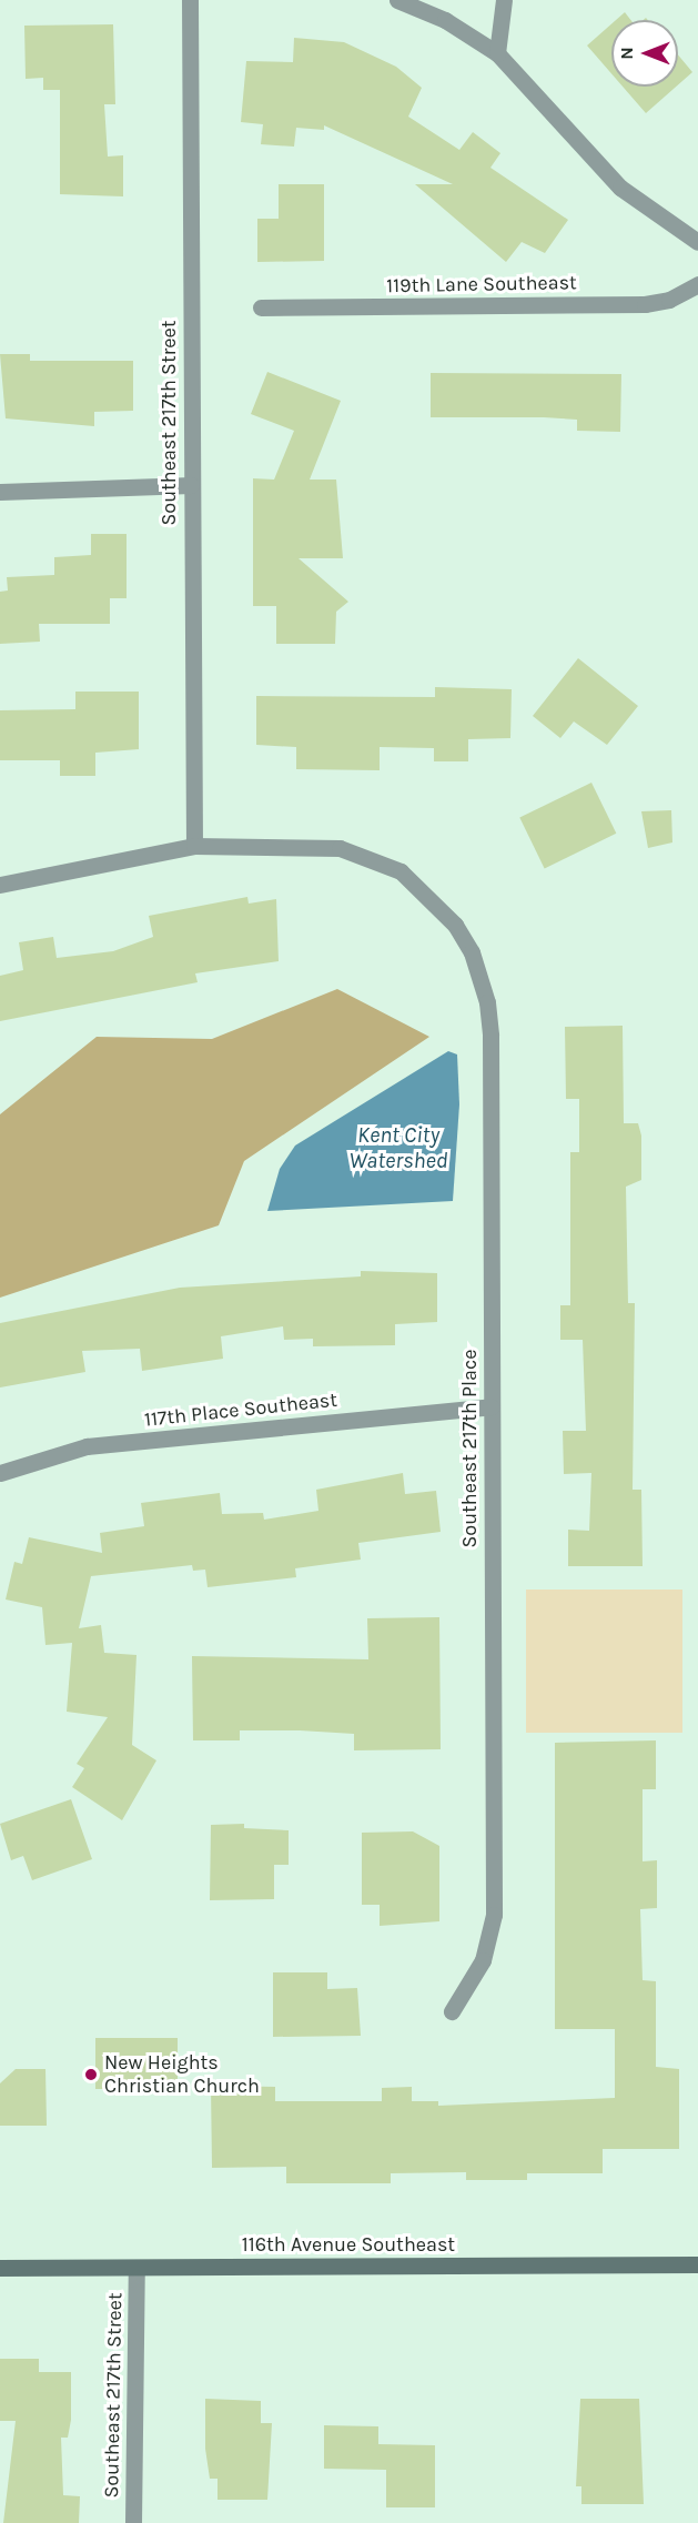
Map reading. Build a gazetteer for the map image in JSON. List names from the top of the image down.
{
  "streets": {
    "main road": ["116th Avenue Southeast"],
    "street": [
      "119th Lane Southeast",
      "Southeast 217th Street",
      "117th Place Southeast",
      "Southeast 217th Place"
    ]
  },
  "crossings": [
    ["Southeast 217th Street", "Southeast 217th Place"],
    ["Southeast 217th Street", "116th Avenue Southeast"],
    ["117th Place Southeast", "Southeast 217th Place"]
  ],
  "water": ["Kent City Watershed"],
  "places": ["New Heights Christian Church"],
  "north": "left"
}
